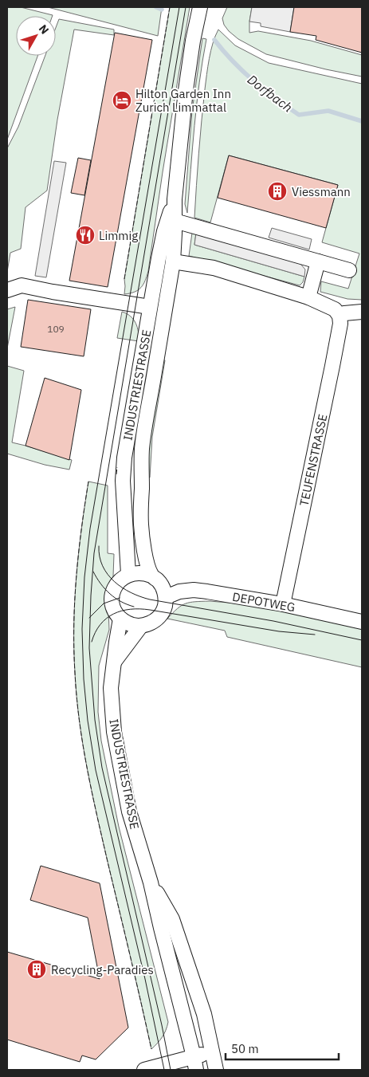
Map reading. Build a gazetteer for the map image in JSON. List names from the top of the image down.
{
  "streets": {
    "street": ["INDUSTRIESTRASSE", "TEUFENSTRASSE", "DEPOTWEG"]
  },
  "crossings": [
    ["INDUSTRIESTRASSE", "DEPOTWEG"],
    ["TEUFENSTRASSE", "DEPOTWEG"]
  ],
  "water": ["Dorfbach"],
  "places": {
    "hotel": ["Hilton Garden Inn Zurich Limmattal"],
    "building": ["Viessmann", "Recycling-Paradies"],
    "restaurant": ["Limmig"]
  },
  "house_numbers": ["109"],
  "scale_bar": "50 m",
  "north": "top right"
}
